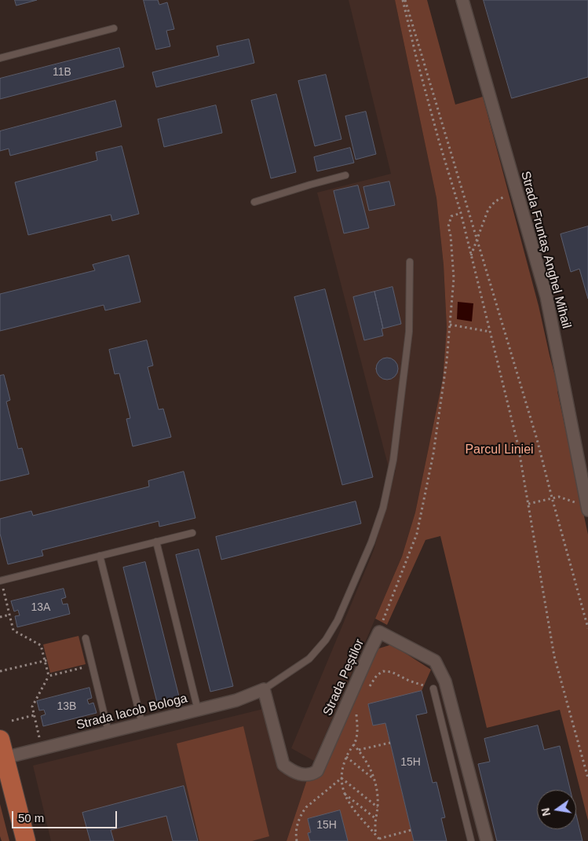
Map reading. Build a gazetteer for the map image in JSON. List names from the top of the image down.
{
  "streets": {
    "street": ["Strada Fruntaș Anghel Mihail", "Strada Peștilor", "Strada Iacob Bologa"]
  },
  "crossings": [
    ["Strada Peștilor", "Strada Iacob Bologa"]
  ],
  "parks": ["Parcul Liniei"],
  "house_numbers": [
    "11B",
    "13A",
    "13B",
    "15H",
    "15H"
  ],
  "scale_bar": "50 m",
  "north": "left"
}
